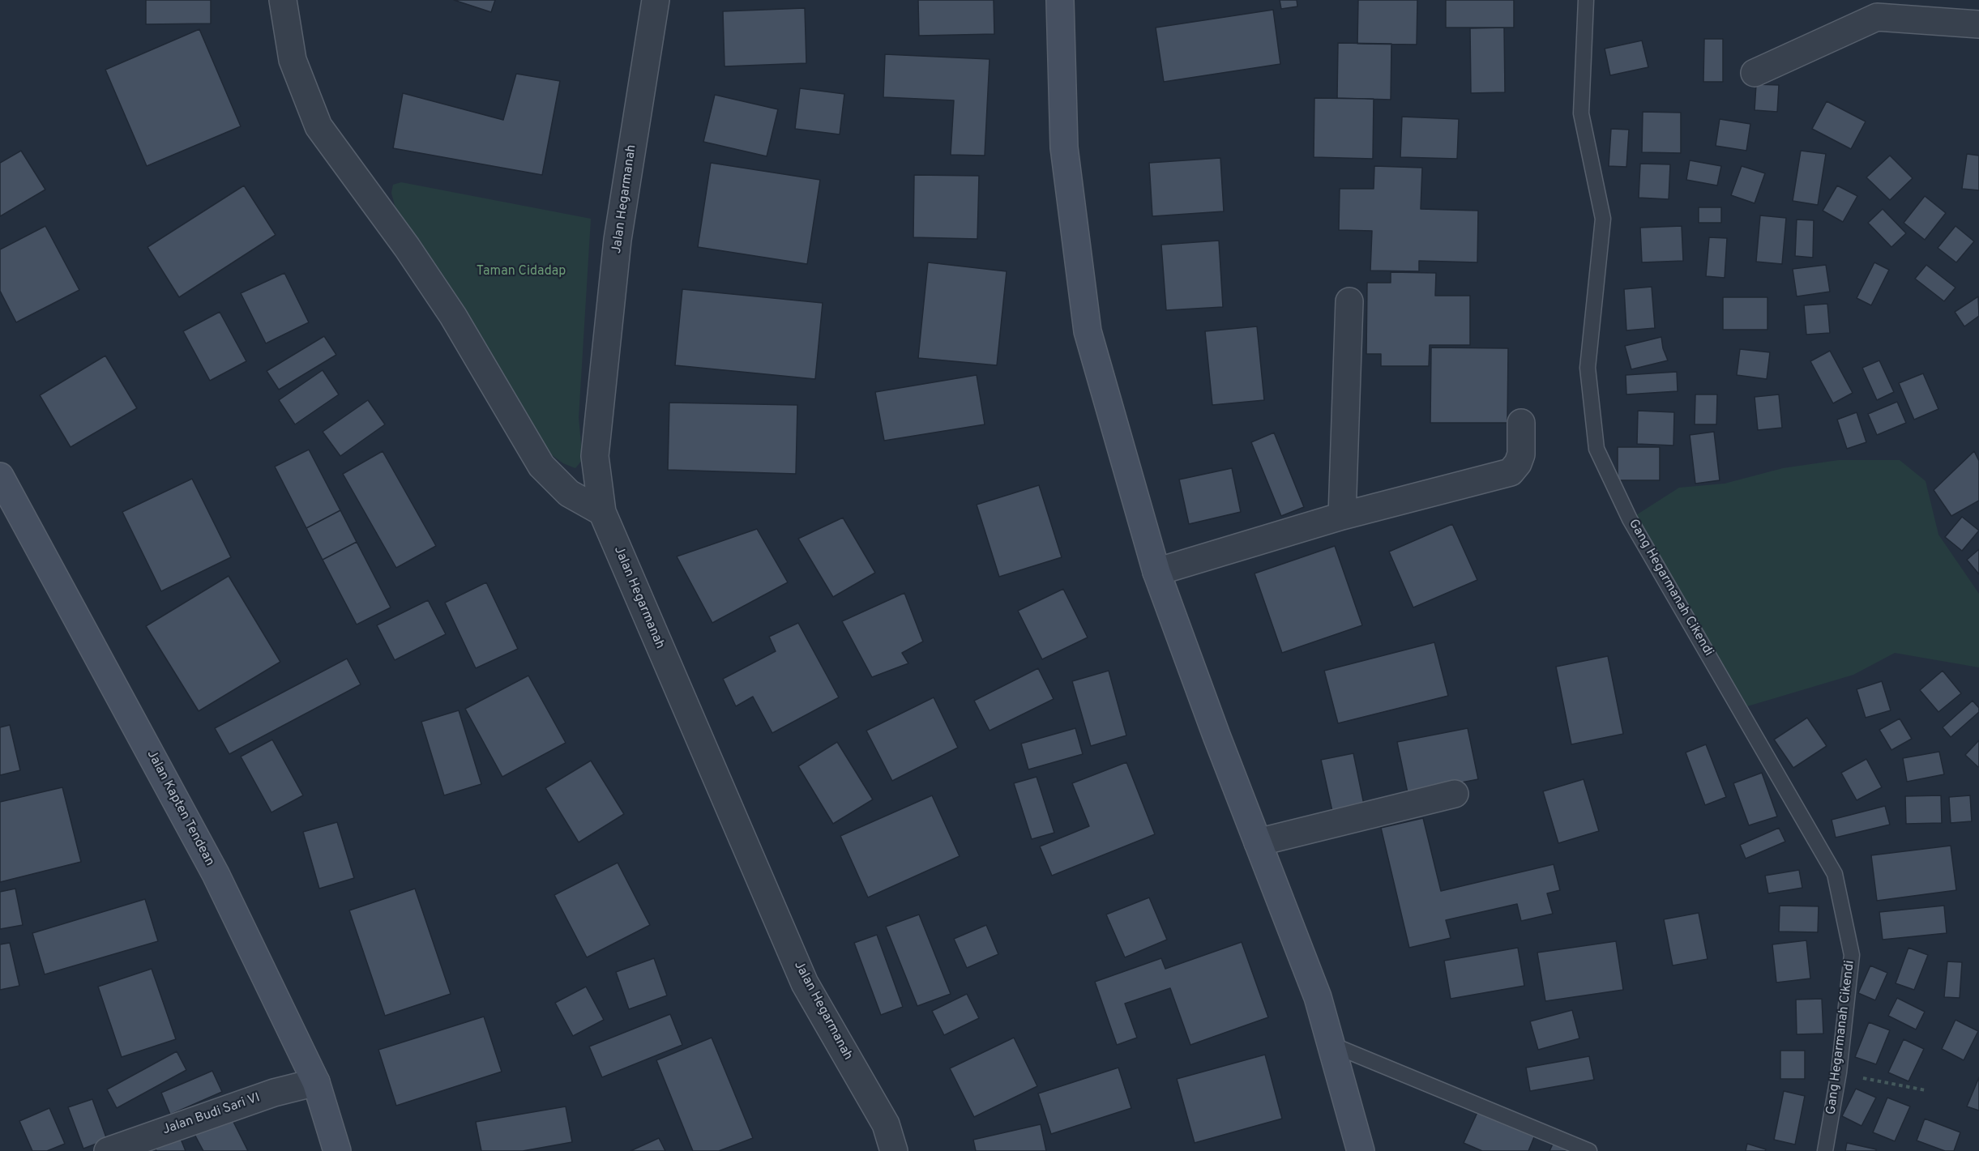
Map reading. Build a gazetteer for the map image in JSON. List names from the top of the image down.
{
  "streets": {
    "street": ["Jalan Hegarmanah", "Jalan Kapten Tendean", "Jalan Budi Sari VI"],
    "lane": ["Gang Hegarmanah Cikendi"]
  },
  "crossings": [
    ["Jalan Kapten Tendean", "Jalan Budi Sari VI"]
  ],
  "parks": ["Taman Cidadap"]
}
